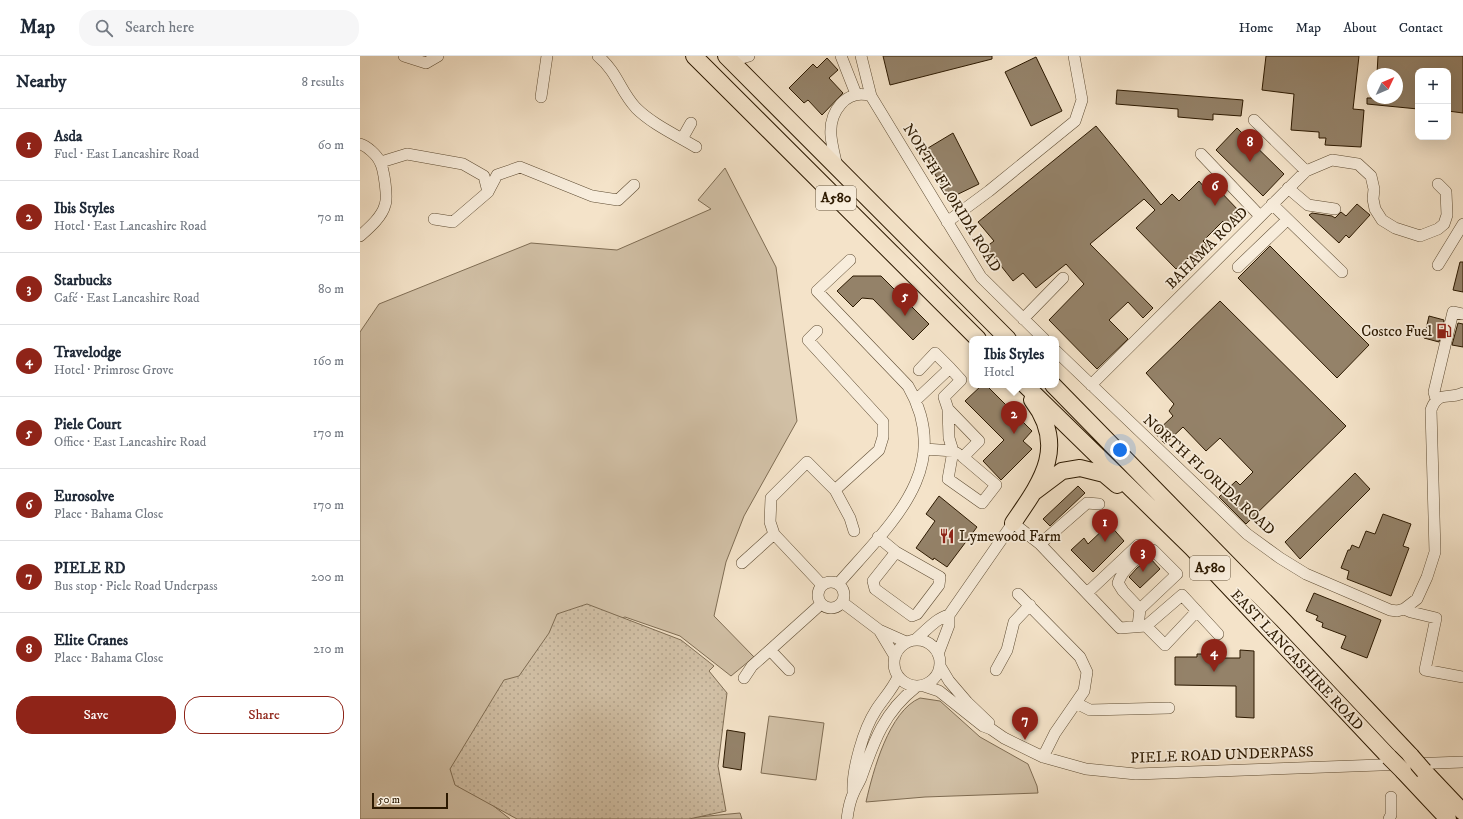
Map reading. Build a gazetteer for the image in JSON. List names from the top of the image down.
{
  "streets": {
    "highway": ["A580", "EAST LANCASHIRE ROAD"],
    "street": ["NORTH FLORIDA ROAD", "BAHAMA ROAD", "PIELE ROAD UNDERPASS"]
  },
  "crossings": [
    ["NORTH FLORIDA ROAD", "BAHAMA ROAD"]
  ],
  "places": {
    "fuel station": ["Costco Fuel"],
    "restaurant": ["Lymewood Farm"]
  },
  "scale_bar": "50 m",
  "north": "top right",
  "page": {
    "header": "Map",
    "search": "Search here",
    "nav": [
      "Home",
      "Map",
      "About",
      "Contact"
    ],
    "heading": ["Nearby", "8 results"],
    "map_buttons": ["+", "−"],
    "list": [
      {
        "mark": "1",
        "name": "Asda",
        "note": "Fuel · East Lancashire Road",
        "value": "60 m"
      },
      {
        "mark": "2",
        "name": "Ibis Styles",
        "note": "Hotel · East Lancashire Road",
        "value": "70 m"
      },
      {
        "mark": "3",
        "name": "Starbucks",
        "note": "Café · East Lancashire Road",
        "value": "80 m"
      },
      {
        "mark": "4",
        "name": "Travelodge",
        "note": "Hotel · Primrose Grove",
        "value": "160 m"
      },
      {
        "mark": "5",
        "name": "Piele Court",
        "note": "Office · East Lancashire Road",
        "value": "170 m"
      },
      {
        "mark": "6",
        "name": "Eurosolve",
        "note": "Place · Bahama Close",
        "value": "170 m"
      },
      {
        "mark": "7",
        "name": "PIELE RD",
        "note": "Bus stop · Piele Road Underpass",
        "value": "200 m"
      },
      {
        "mark": "8",
        "name": "Elite Cranes",
        "note": "Place · Bahama Close",
        "value": "210 m"
      }
    ],
    "pins": [
      "8",
      "6",
      "5",
      "2",
      "1",
      "3",
      "4",
      "7"
    ],
    "popup": ["Ibis Styles", "Hotel"],
    "buttons": ["Save", "Share"],
    "scale": "50 m"
  }
}
